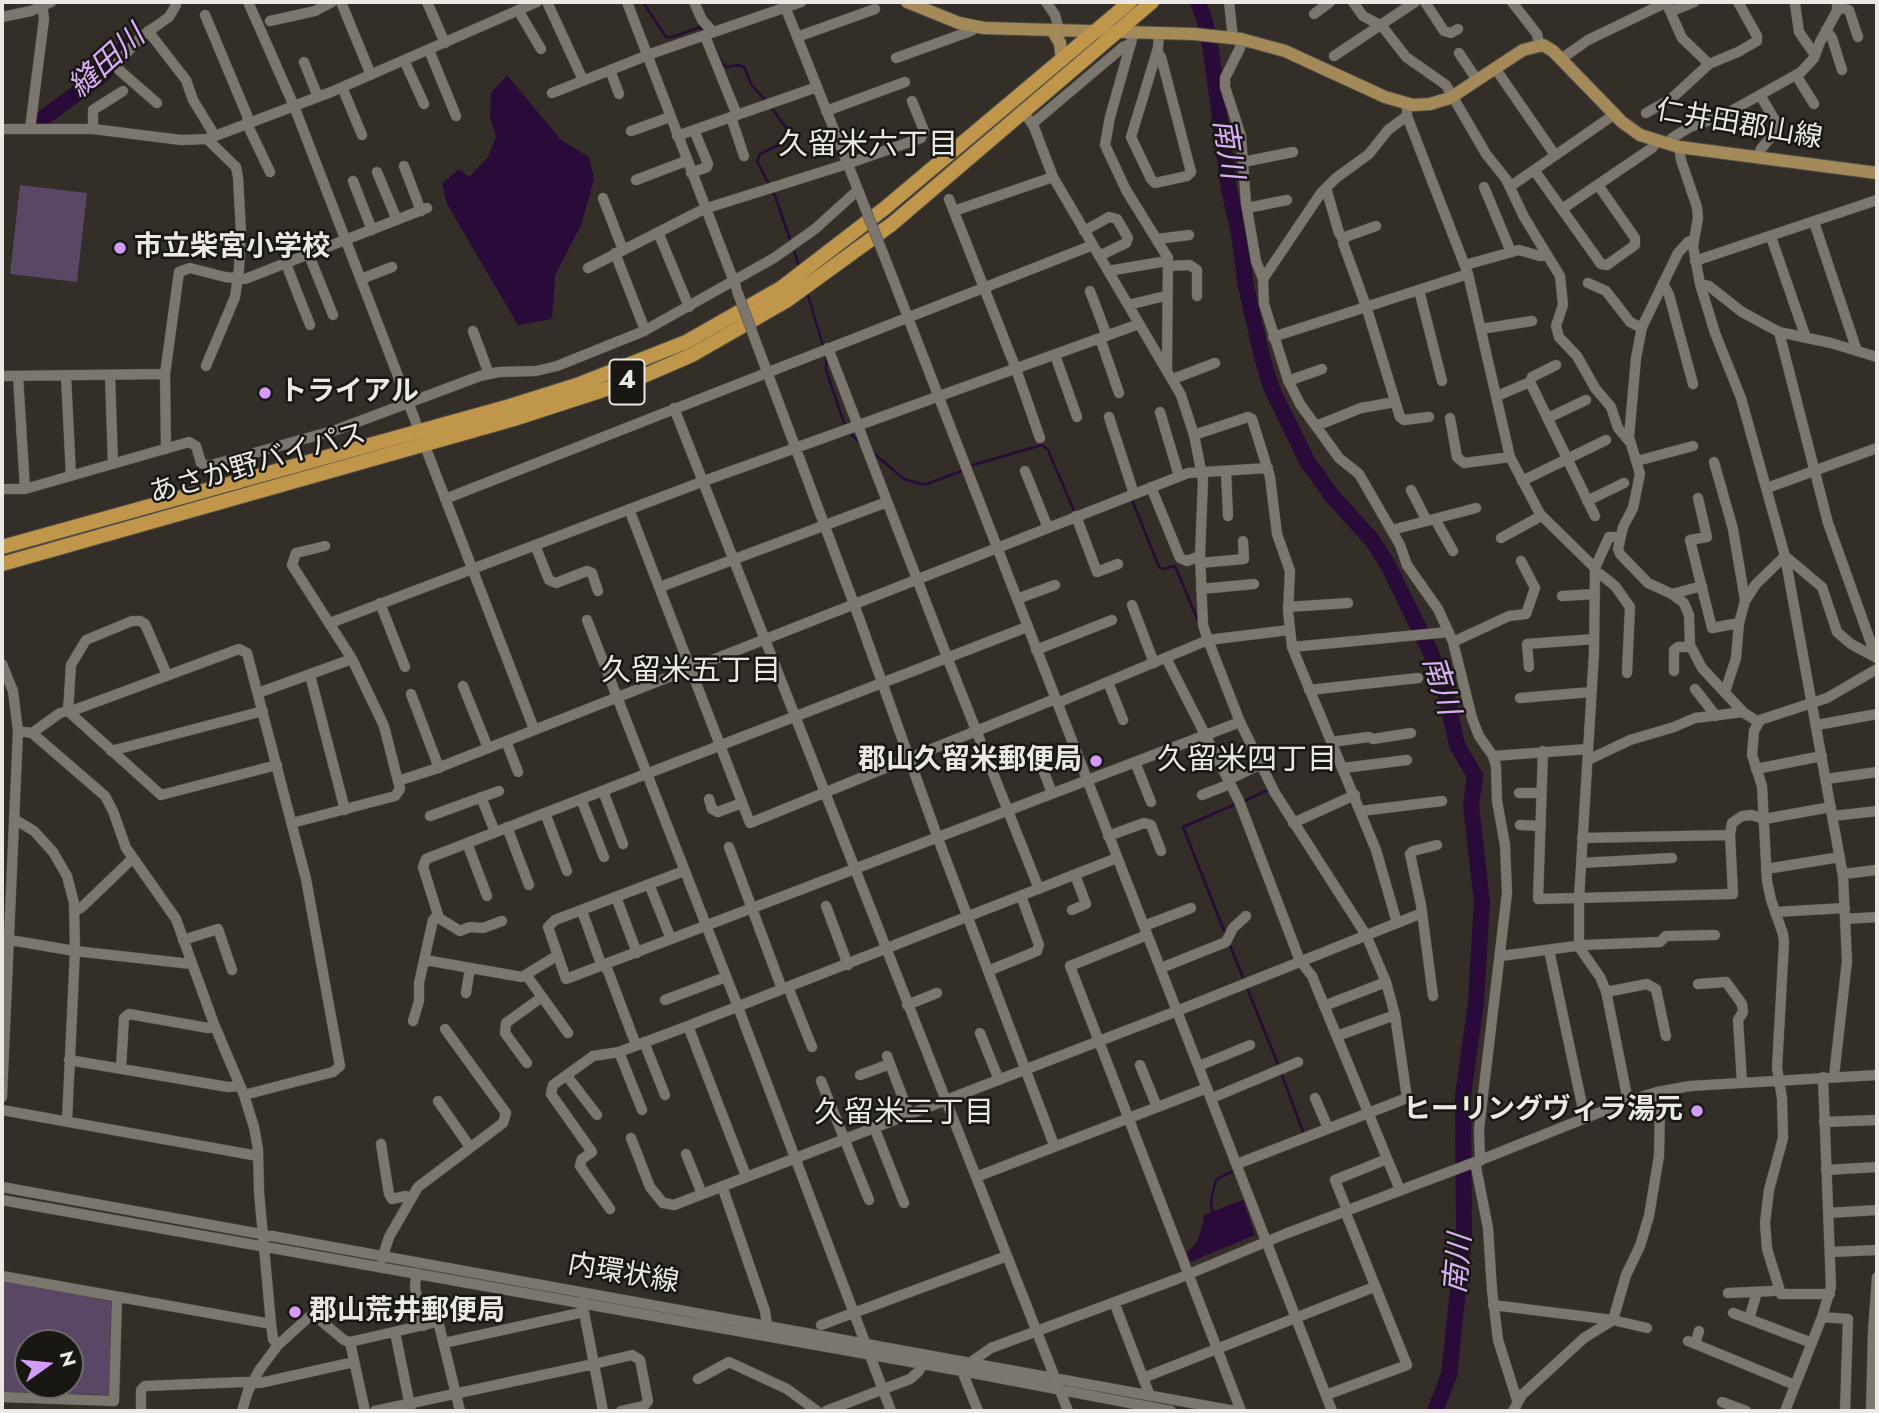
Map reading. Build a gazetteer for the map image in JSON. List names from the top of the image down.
{
  "streets": {
    "highway": ["4", "あさか野バイパス"],
    "main road": ["仁井田郡山線"],
    "street": ["内環状線"]
  },
  "districts": [
    "久留米六丁目",
    "久留米五丁目",
    "久留米四丁目",
    "久留米三丁目"
  ],
  "water": ["縫田川", "南川"],
  "places": [
    "市立柴宮小学校",
    "トライアル",
    "郡山久留米郵便局",
    "ヒーリングヴィラ湯元",
    "郡山荒井郵便局"
  ],
  "north": "right"
}
